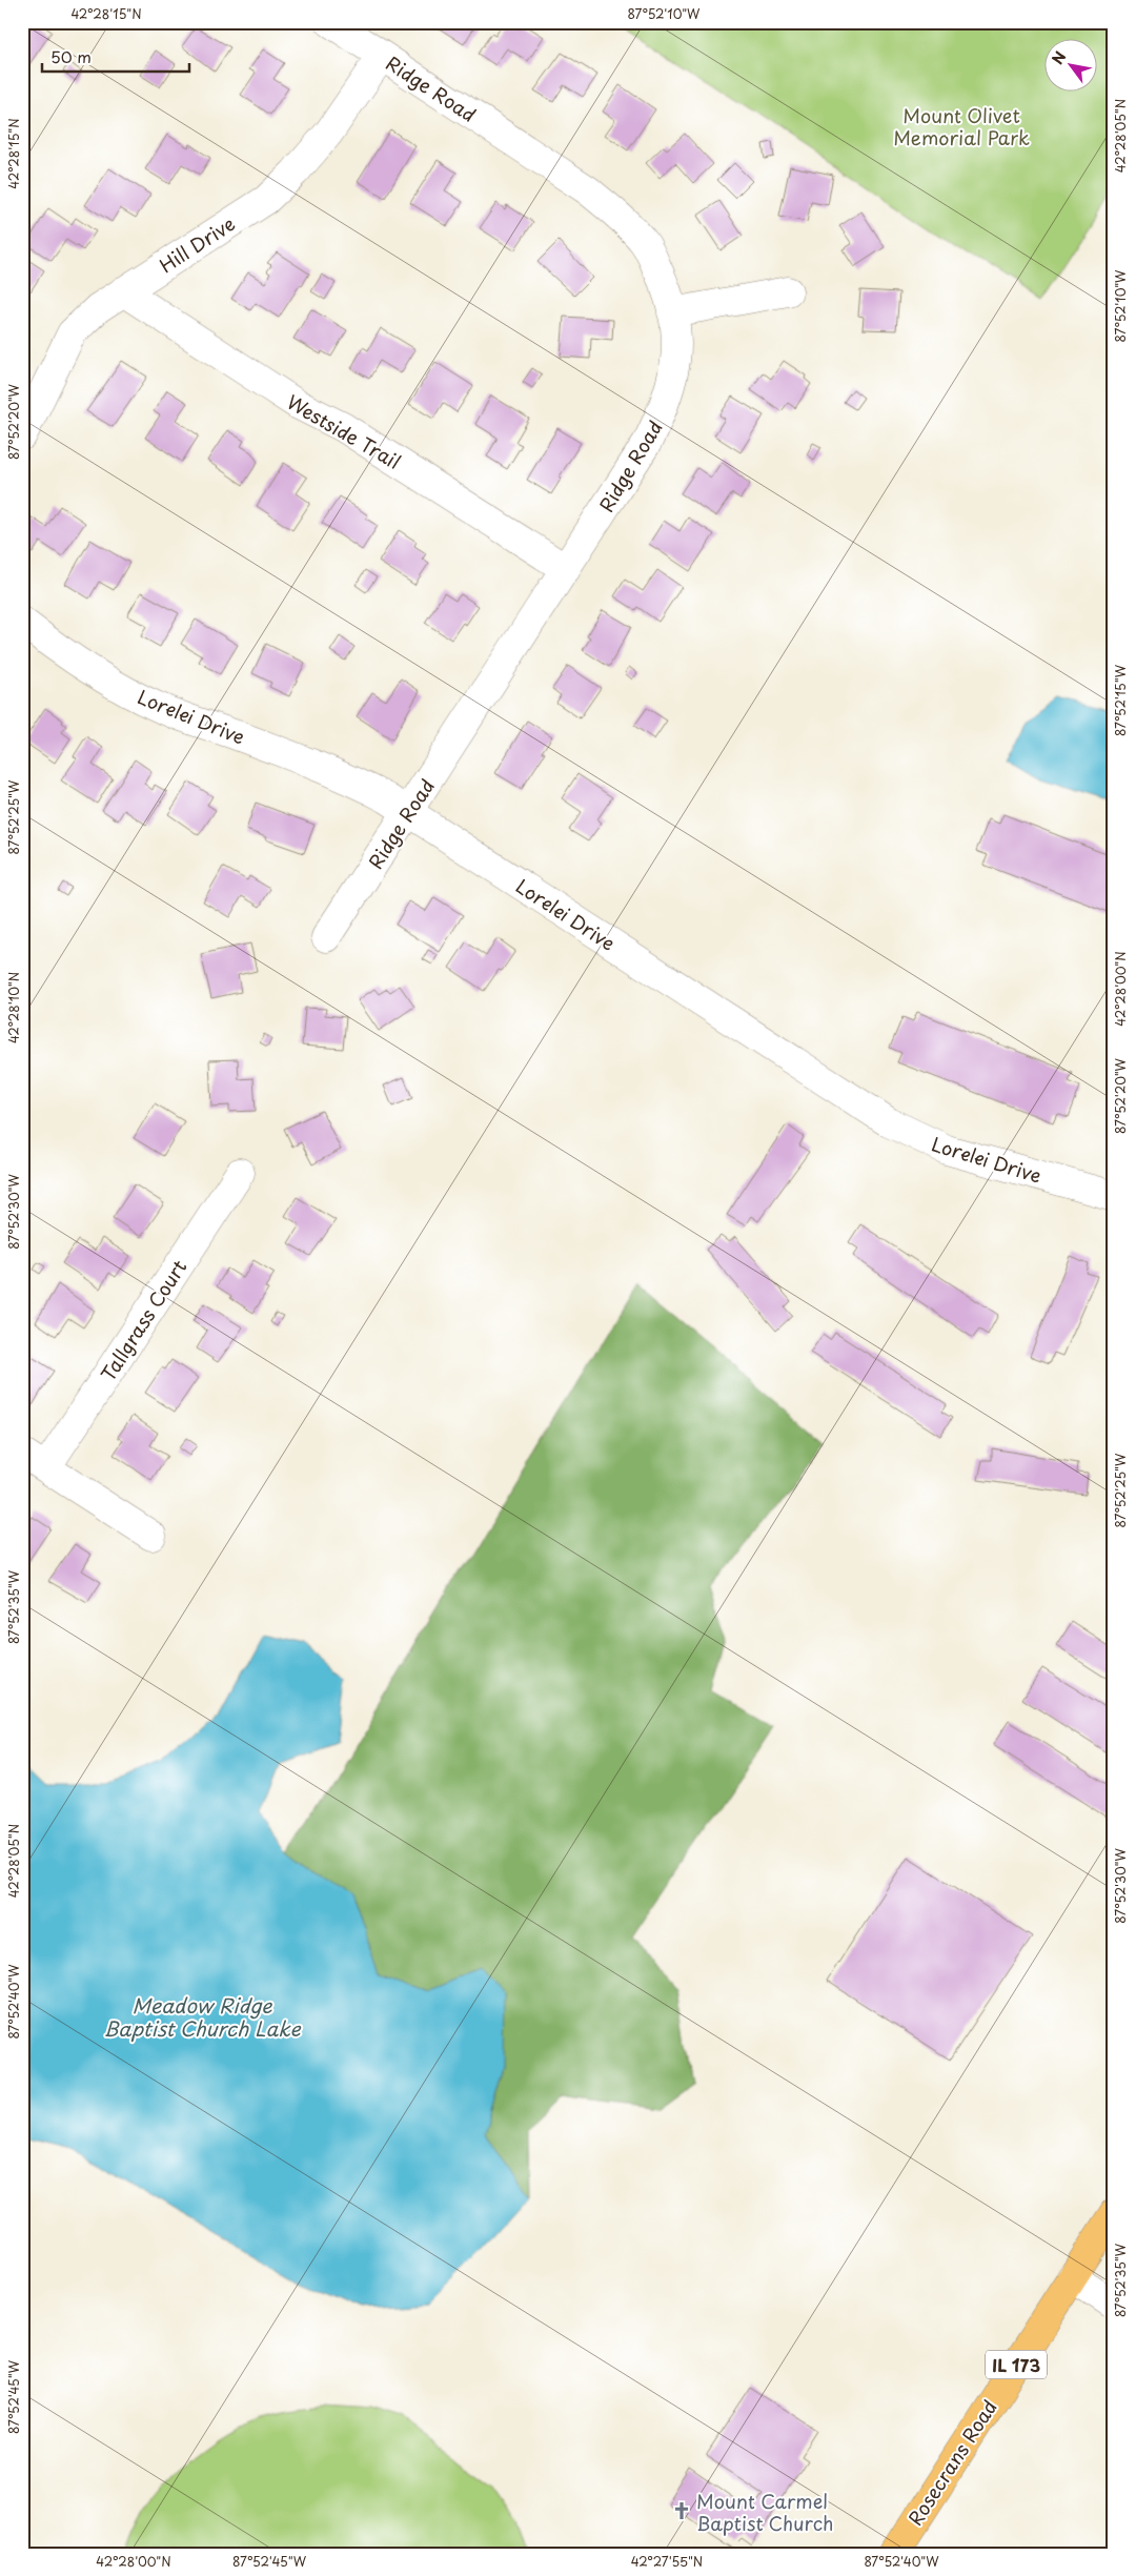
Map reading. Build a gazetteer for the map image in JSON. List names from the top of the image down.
{
  "streets": {
    "main road": ["IL 173", "Rosecrans Road"],
    "street": [
      "Ridge Road",
      "Hill Drive",
      "Westside Trail",
      "Lorelei Drive",
      "Tallgrass Court"
    ]
  },
  "crossings": [
    ["Ridge Road", "Hill Drive"],
    ["Ridge Road", "Westside Trail"],
    ["Ridge Road", "Lorelei Drive"],
    ["Hill Drive", "Westside Trail"]
  ],
  "water": ["Meadow Ridge Baptist Church Lake"],
  "parks": ["Mount Olivet Memorial Park"],
  "places": {
    "church": ["Mount Carmel Baptist Church"]
  },
  "scale_bar": "50 m",
  "north": "top left",
  "coordinates": [
    "42°28'15\"N",
    "87°52'10\"W",
    "42°28'05\"N",
    "87°52'20\"W",
    "87°52'15\"W",
    "87°52'25\"W",
    "42°28'00\"N",
    "42°28'10\"N",
    "87°52'30\"W",
    "87°52'35\"W",
    "87°52'40\"W",
    "87°52'45\"W",
    "42°27'55\"N"
  ]
}
